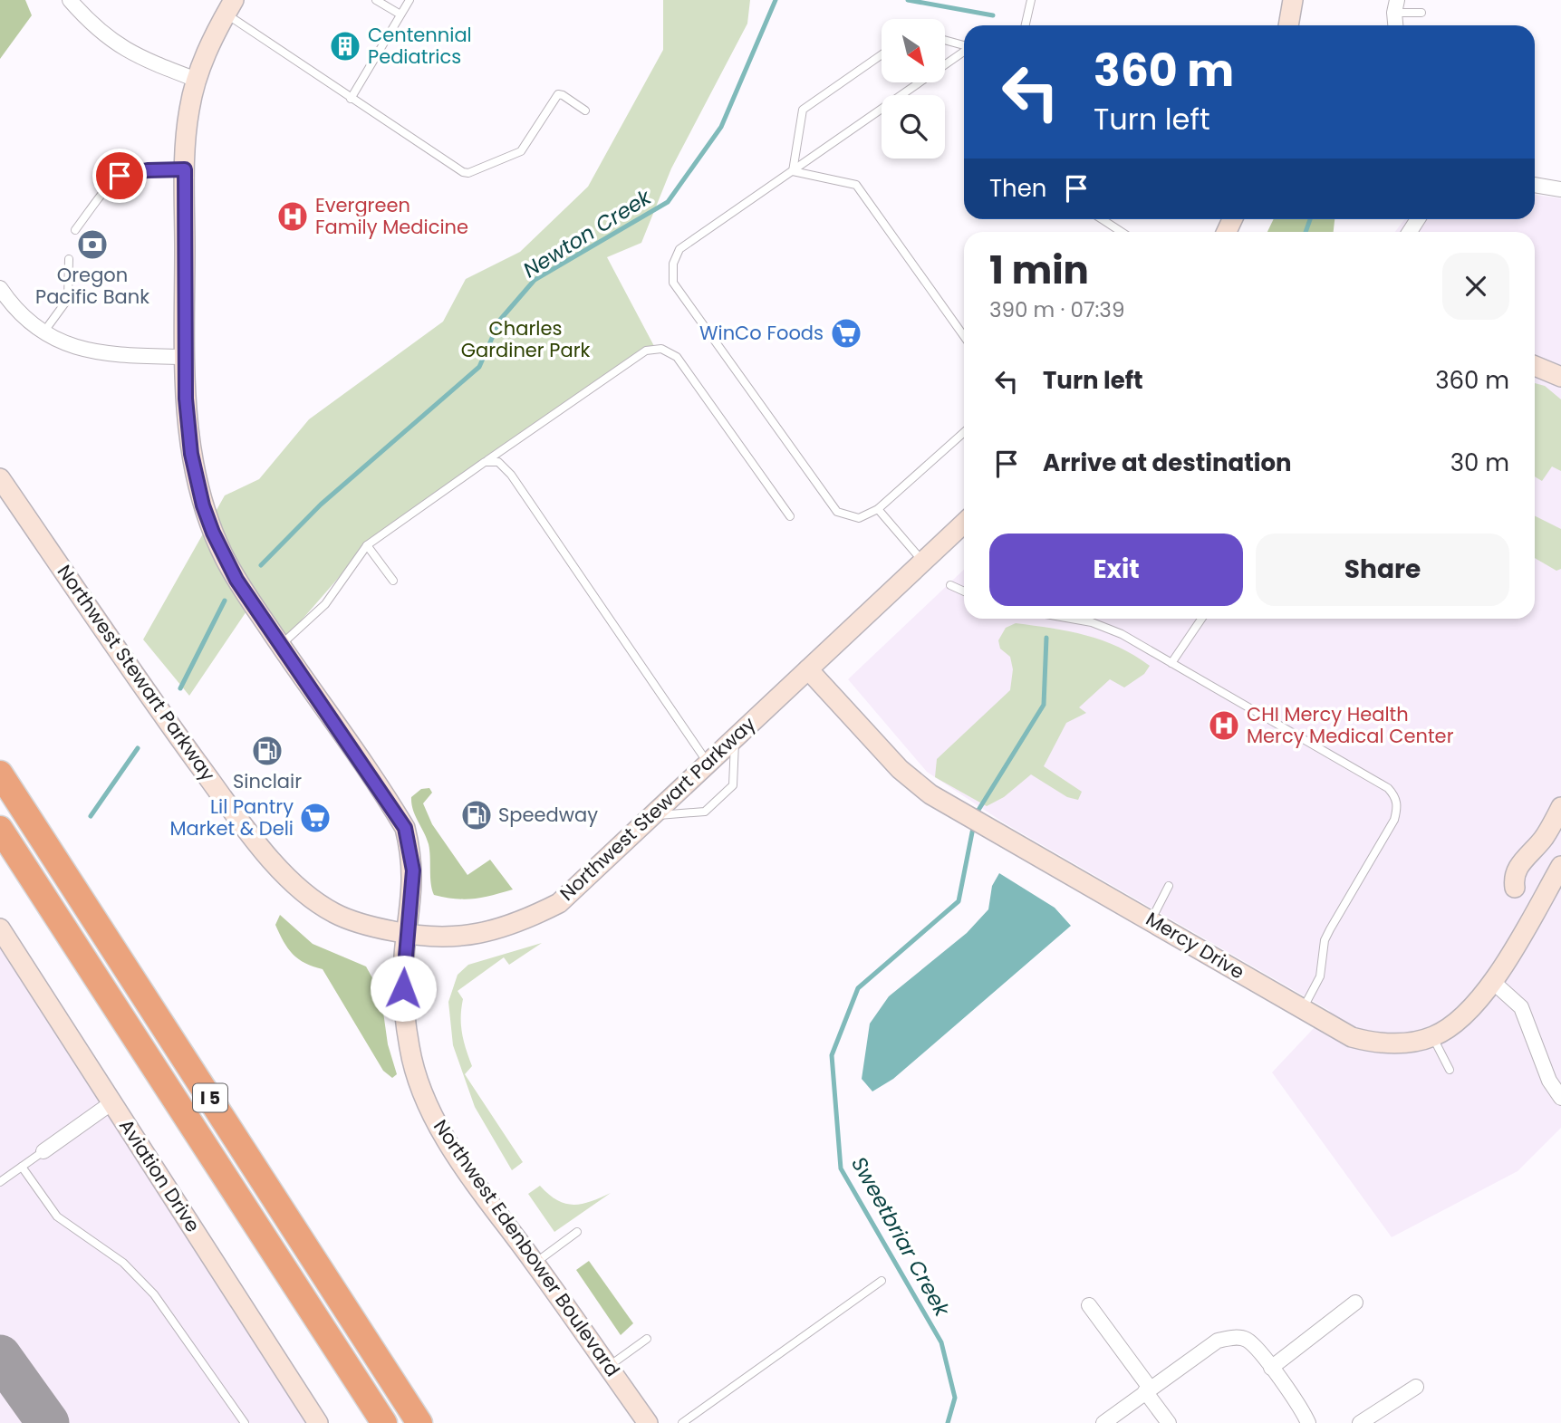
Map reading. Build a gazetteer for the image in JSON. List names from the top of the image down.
{
  "streets": {
    "highway": ["I 5"],
    "street": [
      "Northwest Stewart Parkway",
      "Mercy Drive",
      "Aviation Drive",
      "Northwest Edenbower Boulevard"
    ]
  },
  "crossings": [
    ["Northwest Stewart Parkway", "Mercy Drive"],
    ["Northwest Stewart Parkway", "Northwest Edenbower Boulevard"]
  ],
  "water": ["Newton Creek", "Sweetbriar Creek"],
  "parks": ["Charles Gardiner Park"],
  "places": {
    "building": ["Centennial Pediatrics"],
    "hospital": ["Evergreen Family Medicine", "CHI Mercy Health Mercy Medical Center"],
    "bank": ["Oregon Pacific Bank"],
    "supermarket": ["WinCo Foods", "Lil Pantry Market & Deli"],
    "fuel station": ["Sinclair", "Speedway"]
  },
  "north": "bottom right",
  "page": {
    "turn": ["360 m", "Turn left"],
    "then": "Then",
    "heading": ["1 min", "390 m · 07:39"],
    "list": [
      {
        "name": "Turn left",
        "value": "360 m"
      },
      {
        "name": "Arrive at destination",
        "value": "30 m"
      }
    ],
    "buttons": ["Exit", "Share"]
  }
}
